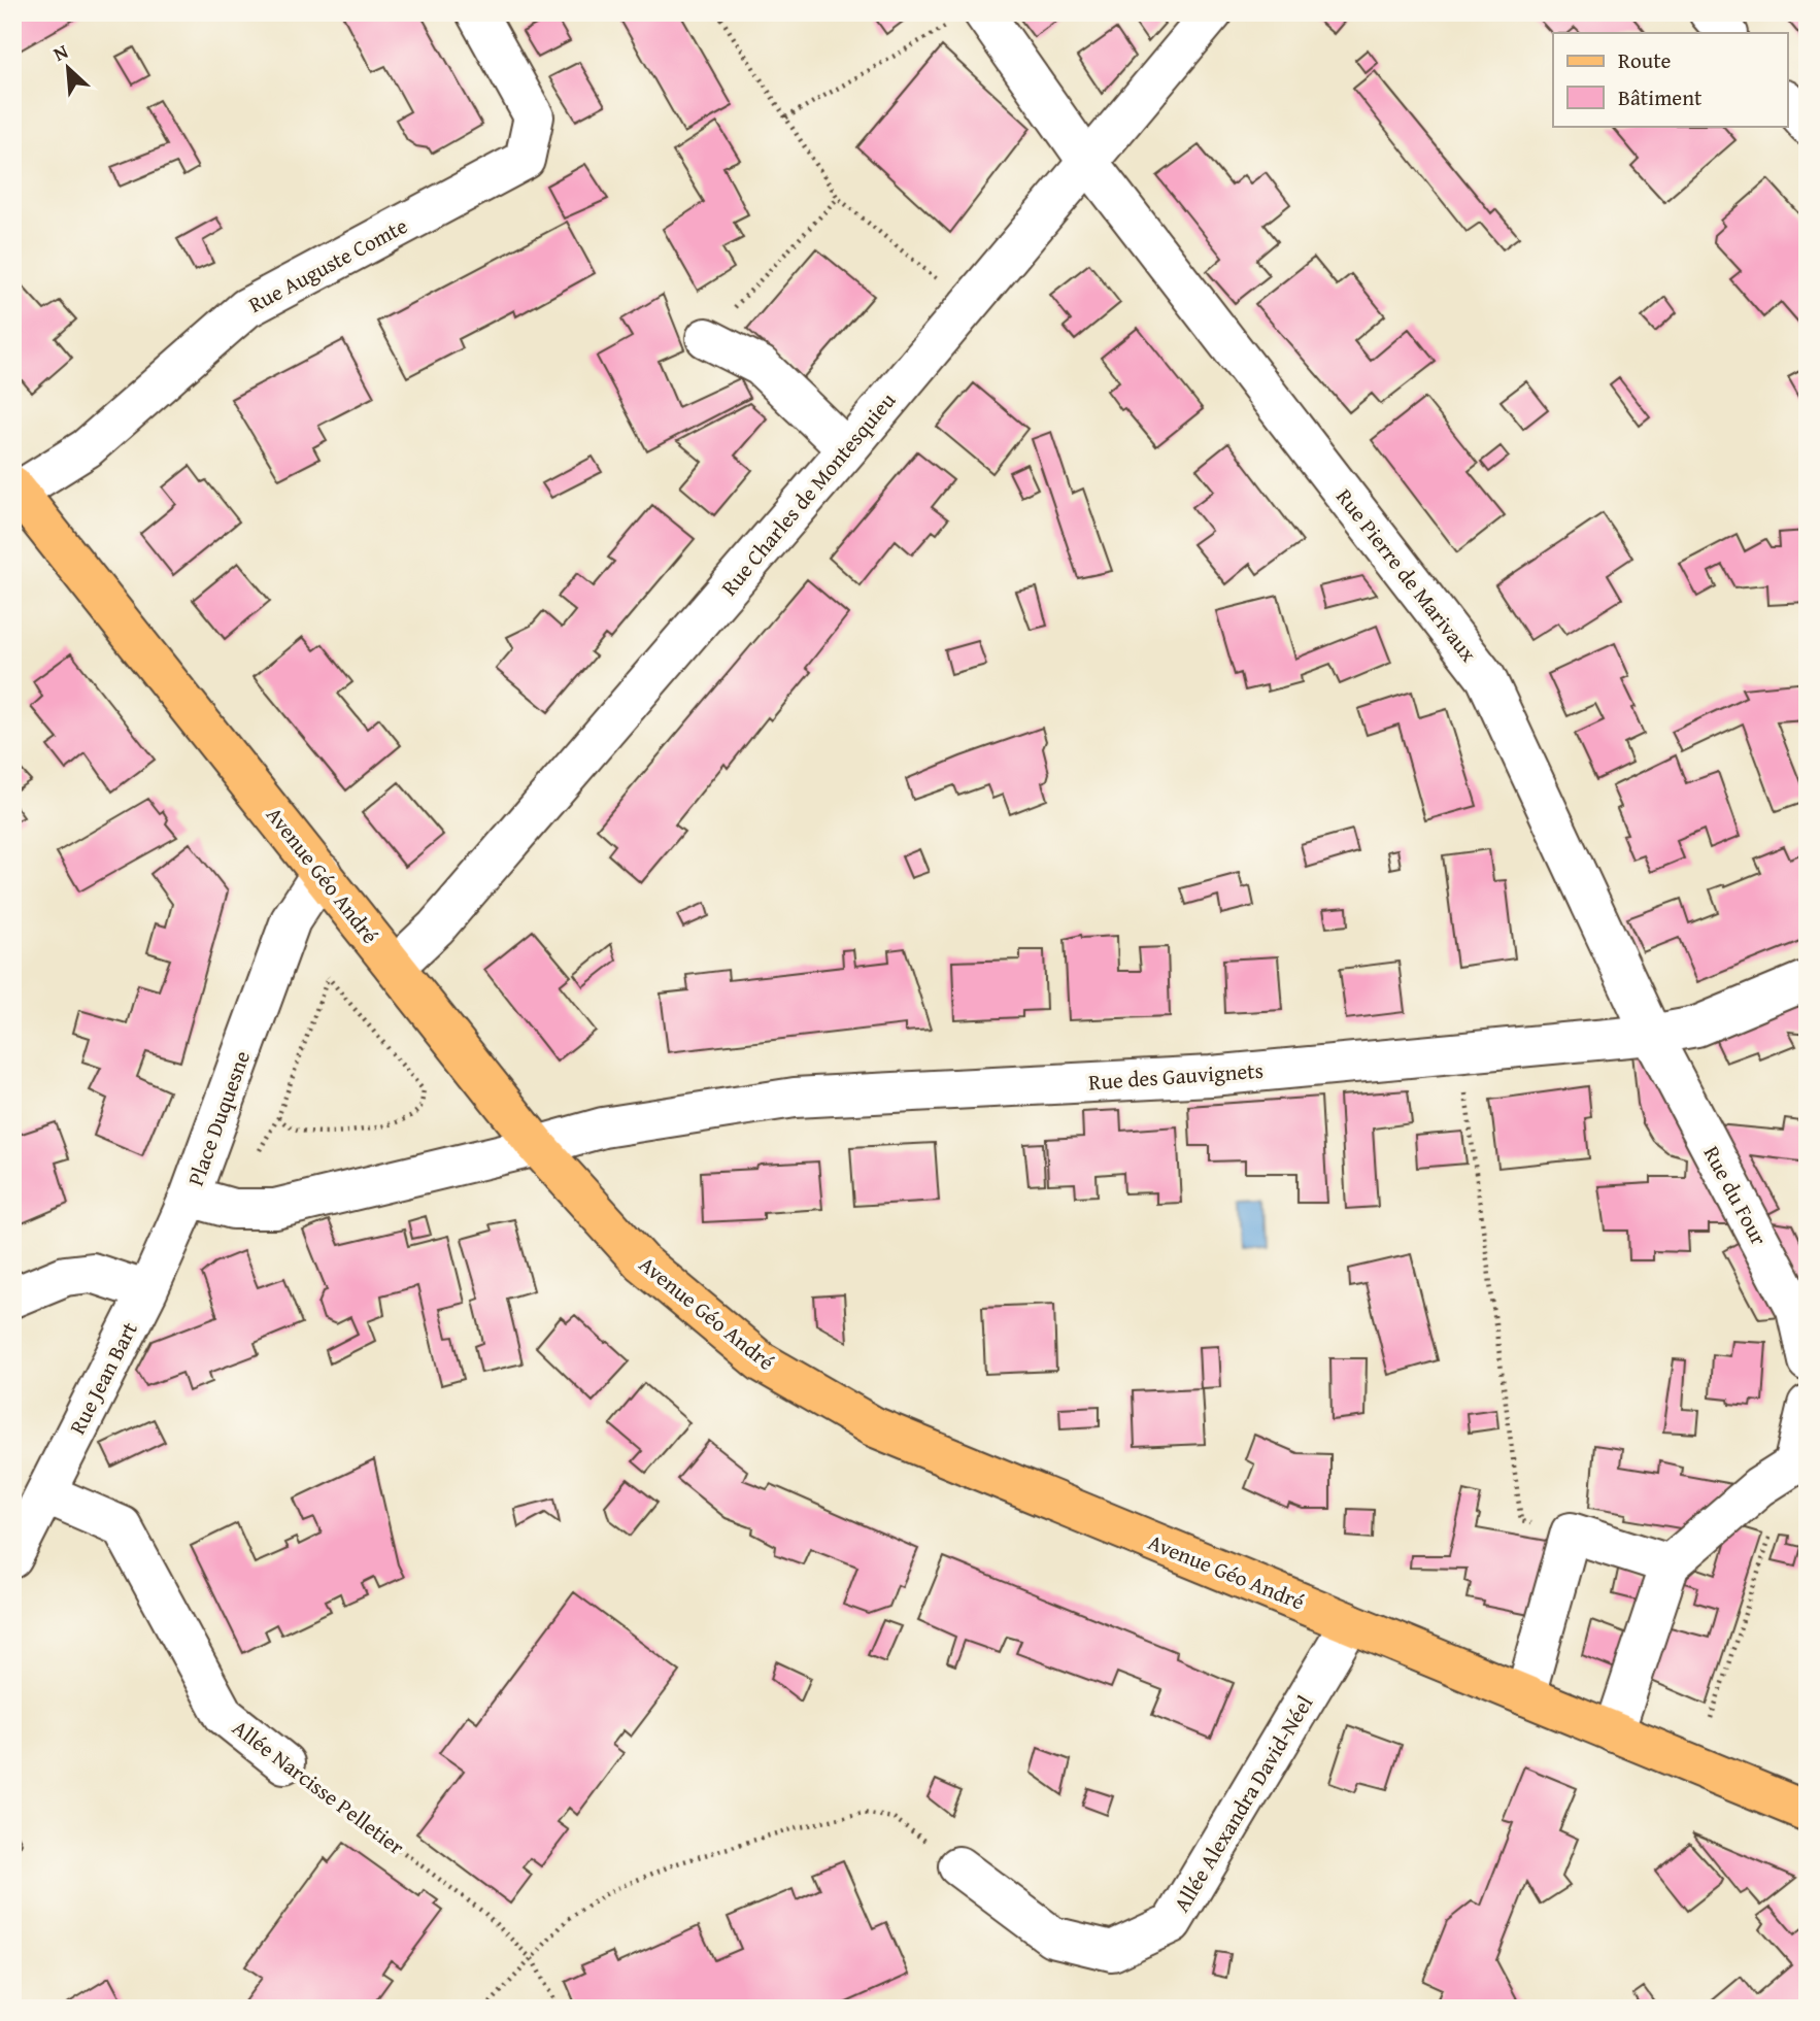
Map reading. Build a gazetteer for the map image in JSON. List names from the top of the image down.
{
  "streets": {
    "main road": ["Avenue Géo André"],
    "street": [
      "Rue Auguste Comte",
      "Rue Charles de Montesquieu",
      "Rue Pierre de Marivaux",
      "Rue des Gauvignets",
      "Place Duquesne",
      "Rue du Four",
      "Rue Jean Bart",
      "Allée Narcisse Pelletier",
      "Allée Alexandra David-Néel"
    ]
  },
  "crossings": [
    ["Rue Auguste Comte", "Avenue Géo André"],
    ["Rue Charles de Montesquieu", "Rue Pierre de Marivaux"],
    ["Rue Charles de Montesquieu", "Avenue Géo André"],
    ["Rue Pierre de Marivaux", "Rue des Gauvignets"],
    ["Rue Pierre de Marivaux", "Rue du Four"],
    ["Avenue Géo André", "Rue des Gauvignets"],
    ["Avenue Géo André", "Place Duquesne"],
    ["Avenue Géo André", "Allée Alexandra David-Néel"],
    ["Rue des Gauvignets", "Place Duquesne"],
    ["Rue des Gauvignets", "Rue du Four"],
    ["Place Duquesne", "Rue Jean Bart"],
    ["Rue Jean Bart", "Allée Narcisse Pelletier"]
  ],
  "legend": ["Route", "Bâtiment"],
  "north": "top left"
}
